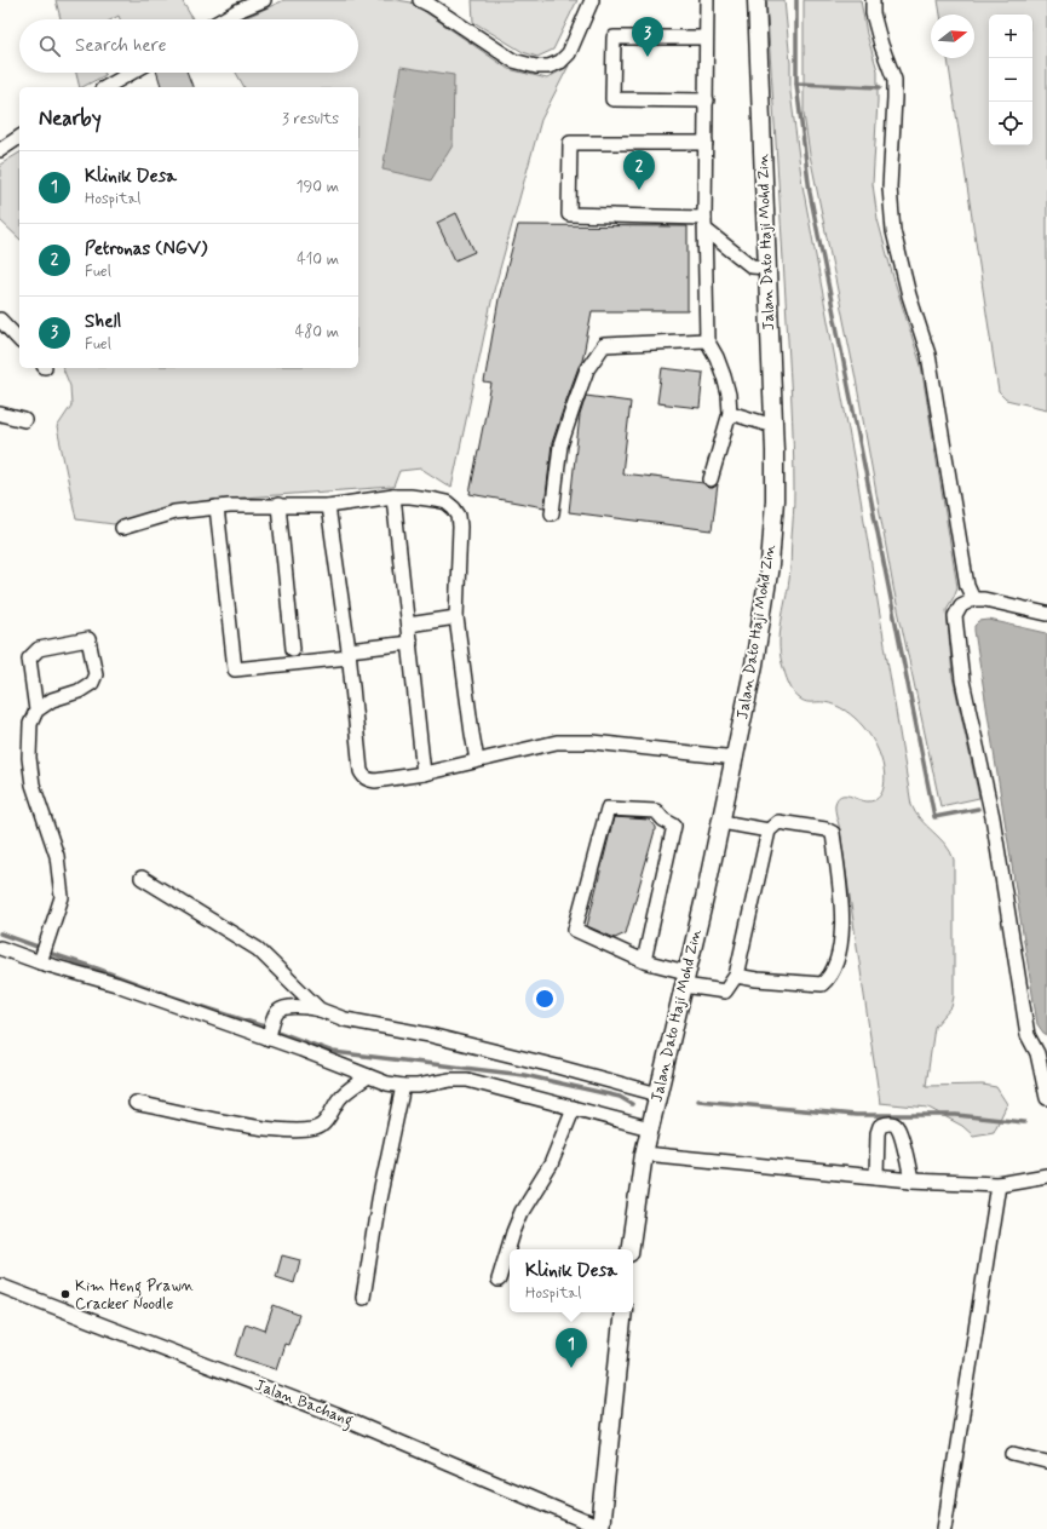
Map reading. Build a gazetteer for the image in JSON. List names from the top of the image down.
{
  "streets": {
    "main road": ["Jalan Dato Haji Mohd Zin"],
    "street": ["Jalan Bachang"]
  },
  "places": ["Kim Heng Prawn Cracker Noodle"],
  "north": "right",
  "page": {
    "map_buttons": ["+", "−"],
    "pins": ["3", "2", "1"],
    "search": "Search here",
    "heading": ["Nearby", "3 results"],
    "list": [
      {
        "mark": "1",
        "name": "Klinik Desa",
        "note": "Hospital",
        "value": "190 m"
      },
      {
        "mark": "2",
        "name": "Petronas (NGV)",
        "note": "Fuel",
        "value": "410 m"
      },
      {
        "mark": "3",
        "name": "Shell",
        "note": "Fuel",
        "value": "480 m"
      }
    ],
    "popup": ["Klinik Desa", "Hospital"]
  }
}
